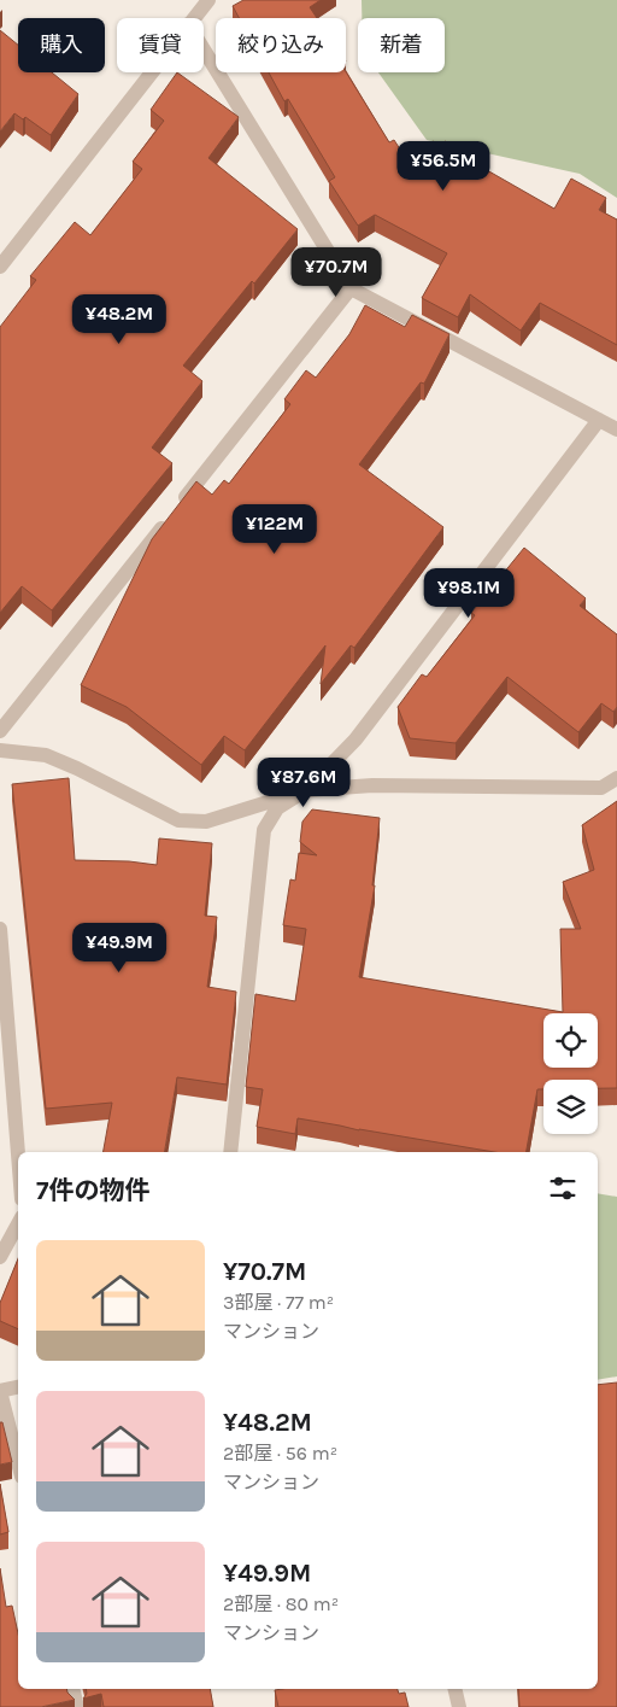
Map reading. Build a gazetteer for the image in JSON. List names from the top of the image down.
{
  "page": {
    "chip": [
      "購入",
      "賃貸",
      "絞り込み",
      "新着"
    ],
    "price": [
      "¥56.5M",
      "¥70.7M",
      "¥48.2M",
      "¥122M",
      "¥98.1M",
      "¥87.6M",
      "¥49.9M"
    ],
    "heading": "7件の物件",
    "list": [
      {
        "name": "¥70.7M",
        "note": "3部屋 · 77 m² · マンション"
      },
      {
        "name": "¥48.2M",
        "note": "2部屋 · 56 m² · マンション"
      },
      {
        "name": "¥49.9M",
        "note": "2部屋 · 80 m² · マンション"
      }
    ]
  }
}
